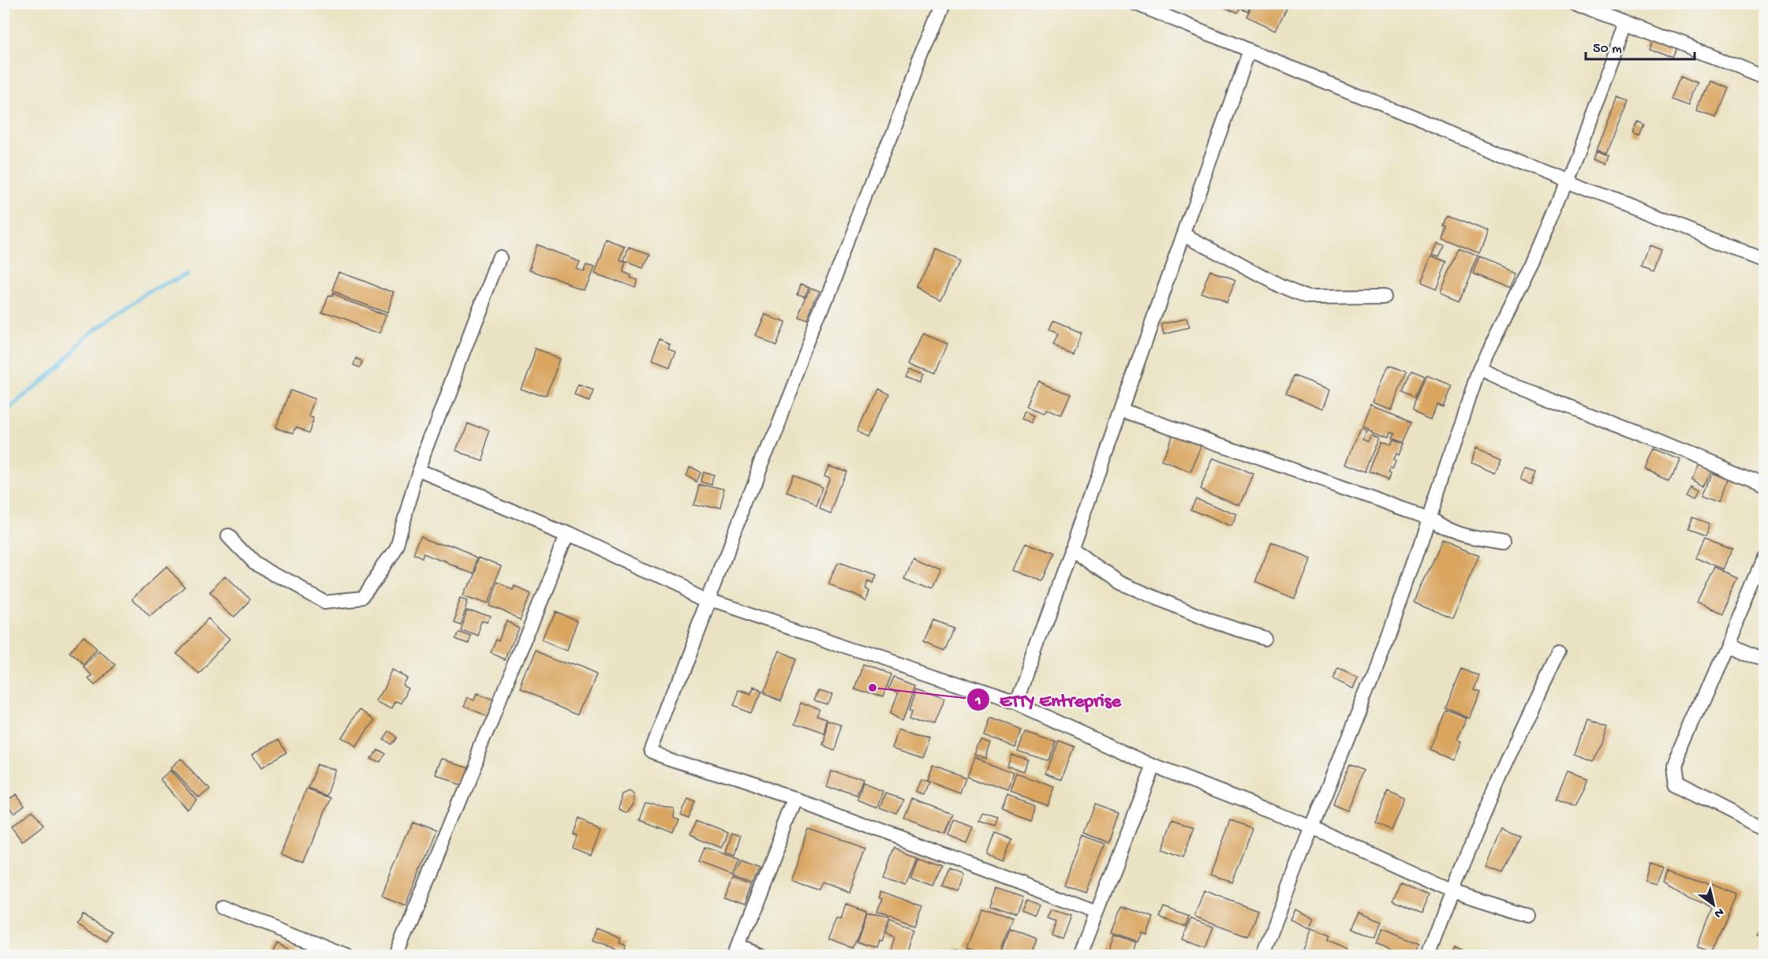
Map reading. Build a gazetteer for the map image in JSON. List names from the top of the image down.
{
  "places": ["ETTY Entreprise"],
  "scale_bar": "50 m",
  "north": "bottom right"
}
